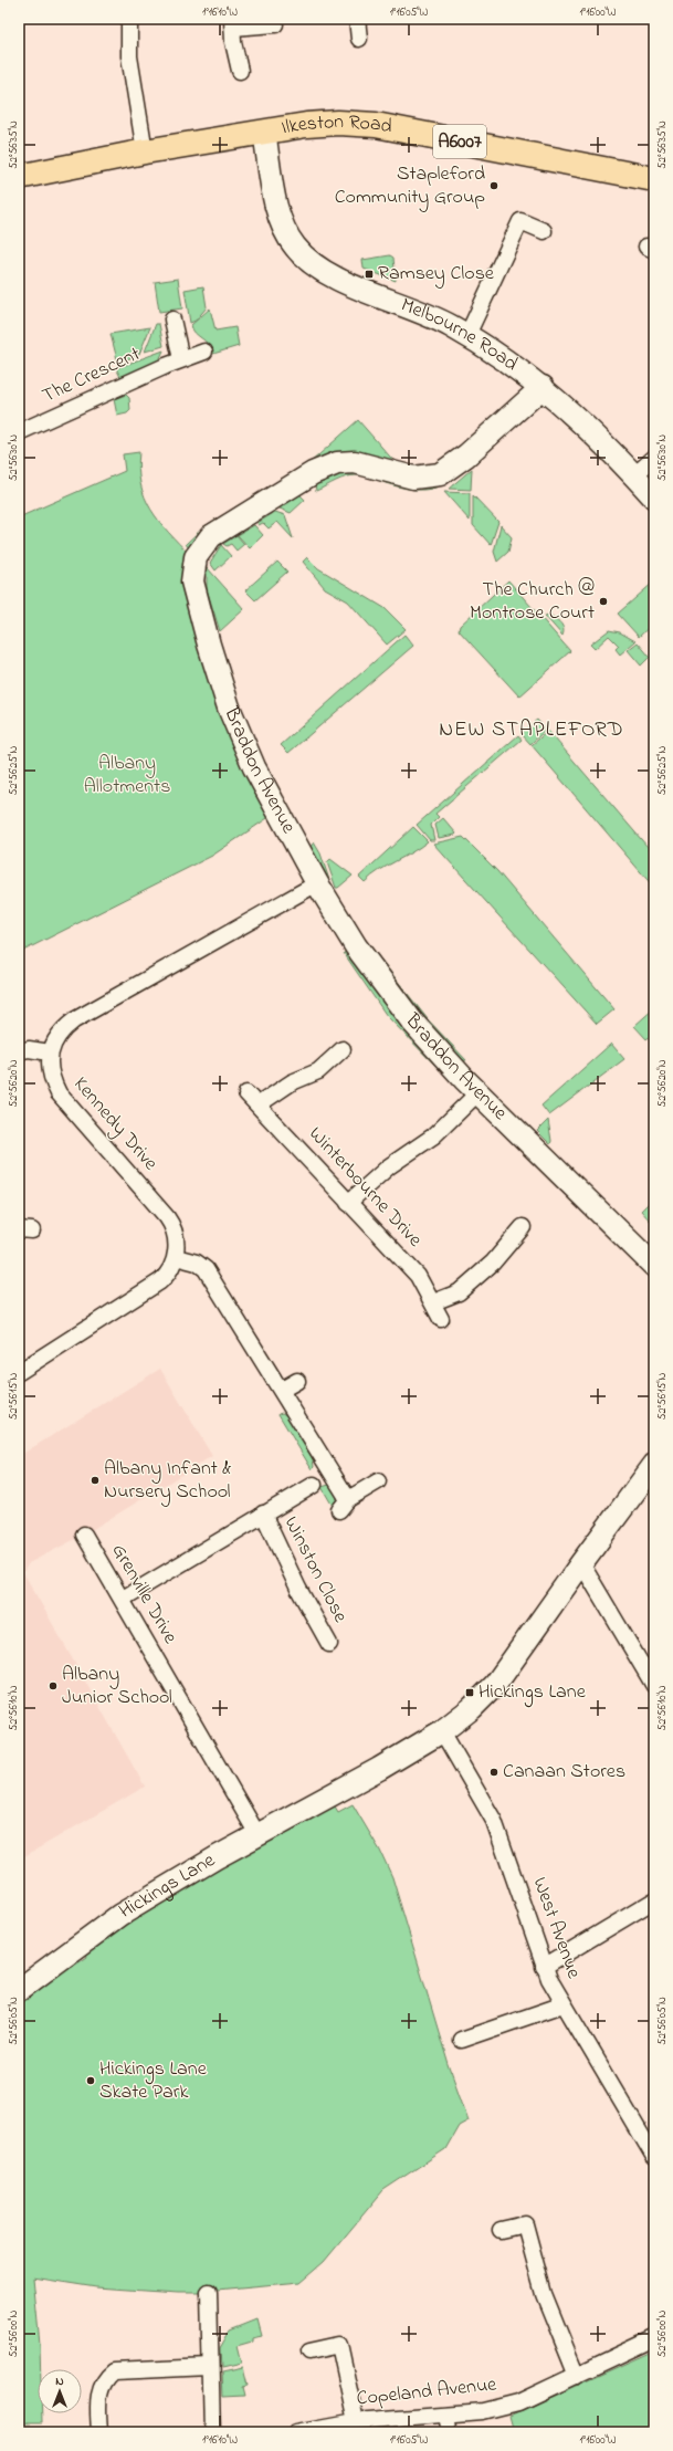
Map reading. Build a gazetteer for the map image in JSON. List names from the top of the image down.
{
  "streets": {
    "main road": ["Ilkeston Road", "A6007"],
    "street": [
      "Melbourne Road",
      "The Crescent",
      "Braddon Avenue",
      "Kennedy Drive",
      "Winterbourne Drive",
      "Winston Close",
      "Grenville Drive",
      "Hickings Lane",
      "West Avenue",
      "Copeland Avenue"
    ]
  },
  "crossings": [
    ["Ilkeston Road", "Melbourne Road"],
    ["Melbourne Road", "Braddon Avenue"],
    ["Grenville Drive", "Hickings Lane"],
    ["Hickings Lane", "West Avenue"]
  ],
  "districts": ["NEW STAPLEFORD"],
  "parks": ["Albany Allotments"],
  "places": {
    "other": [
      "Stapleford Community Group",
      "The Church @ Montrose Court",
      "Albany Infant & Nursery School",
      "Albany Junior School",
      "Canaan Stores",
      "Hickings Lane Skate Park"
    ],
    "transit": ["Ramsey Close", "Hickings Lane"]
  },
  "north": "top",
  "coordinates": [
    "1°16'10\"W",
    "1°16'05\"W",
    "1°16'00\"W",
    "52°56'35\"N",
    "52°56'30\"N",
    "52°56'25\"N",
    "52°56'20\"N",
    "52°56'15\"N",
    "52°56'10\"N",
    "52°56'05\"N",
    "52°56'00\"N"
  ]
}
